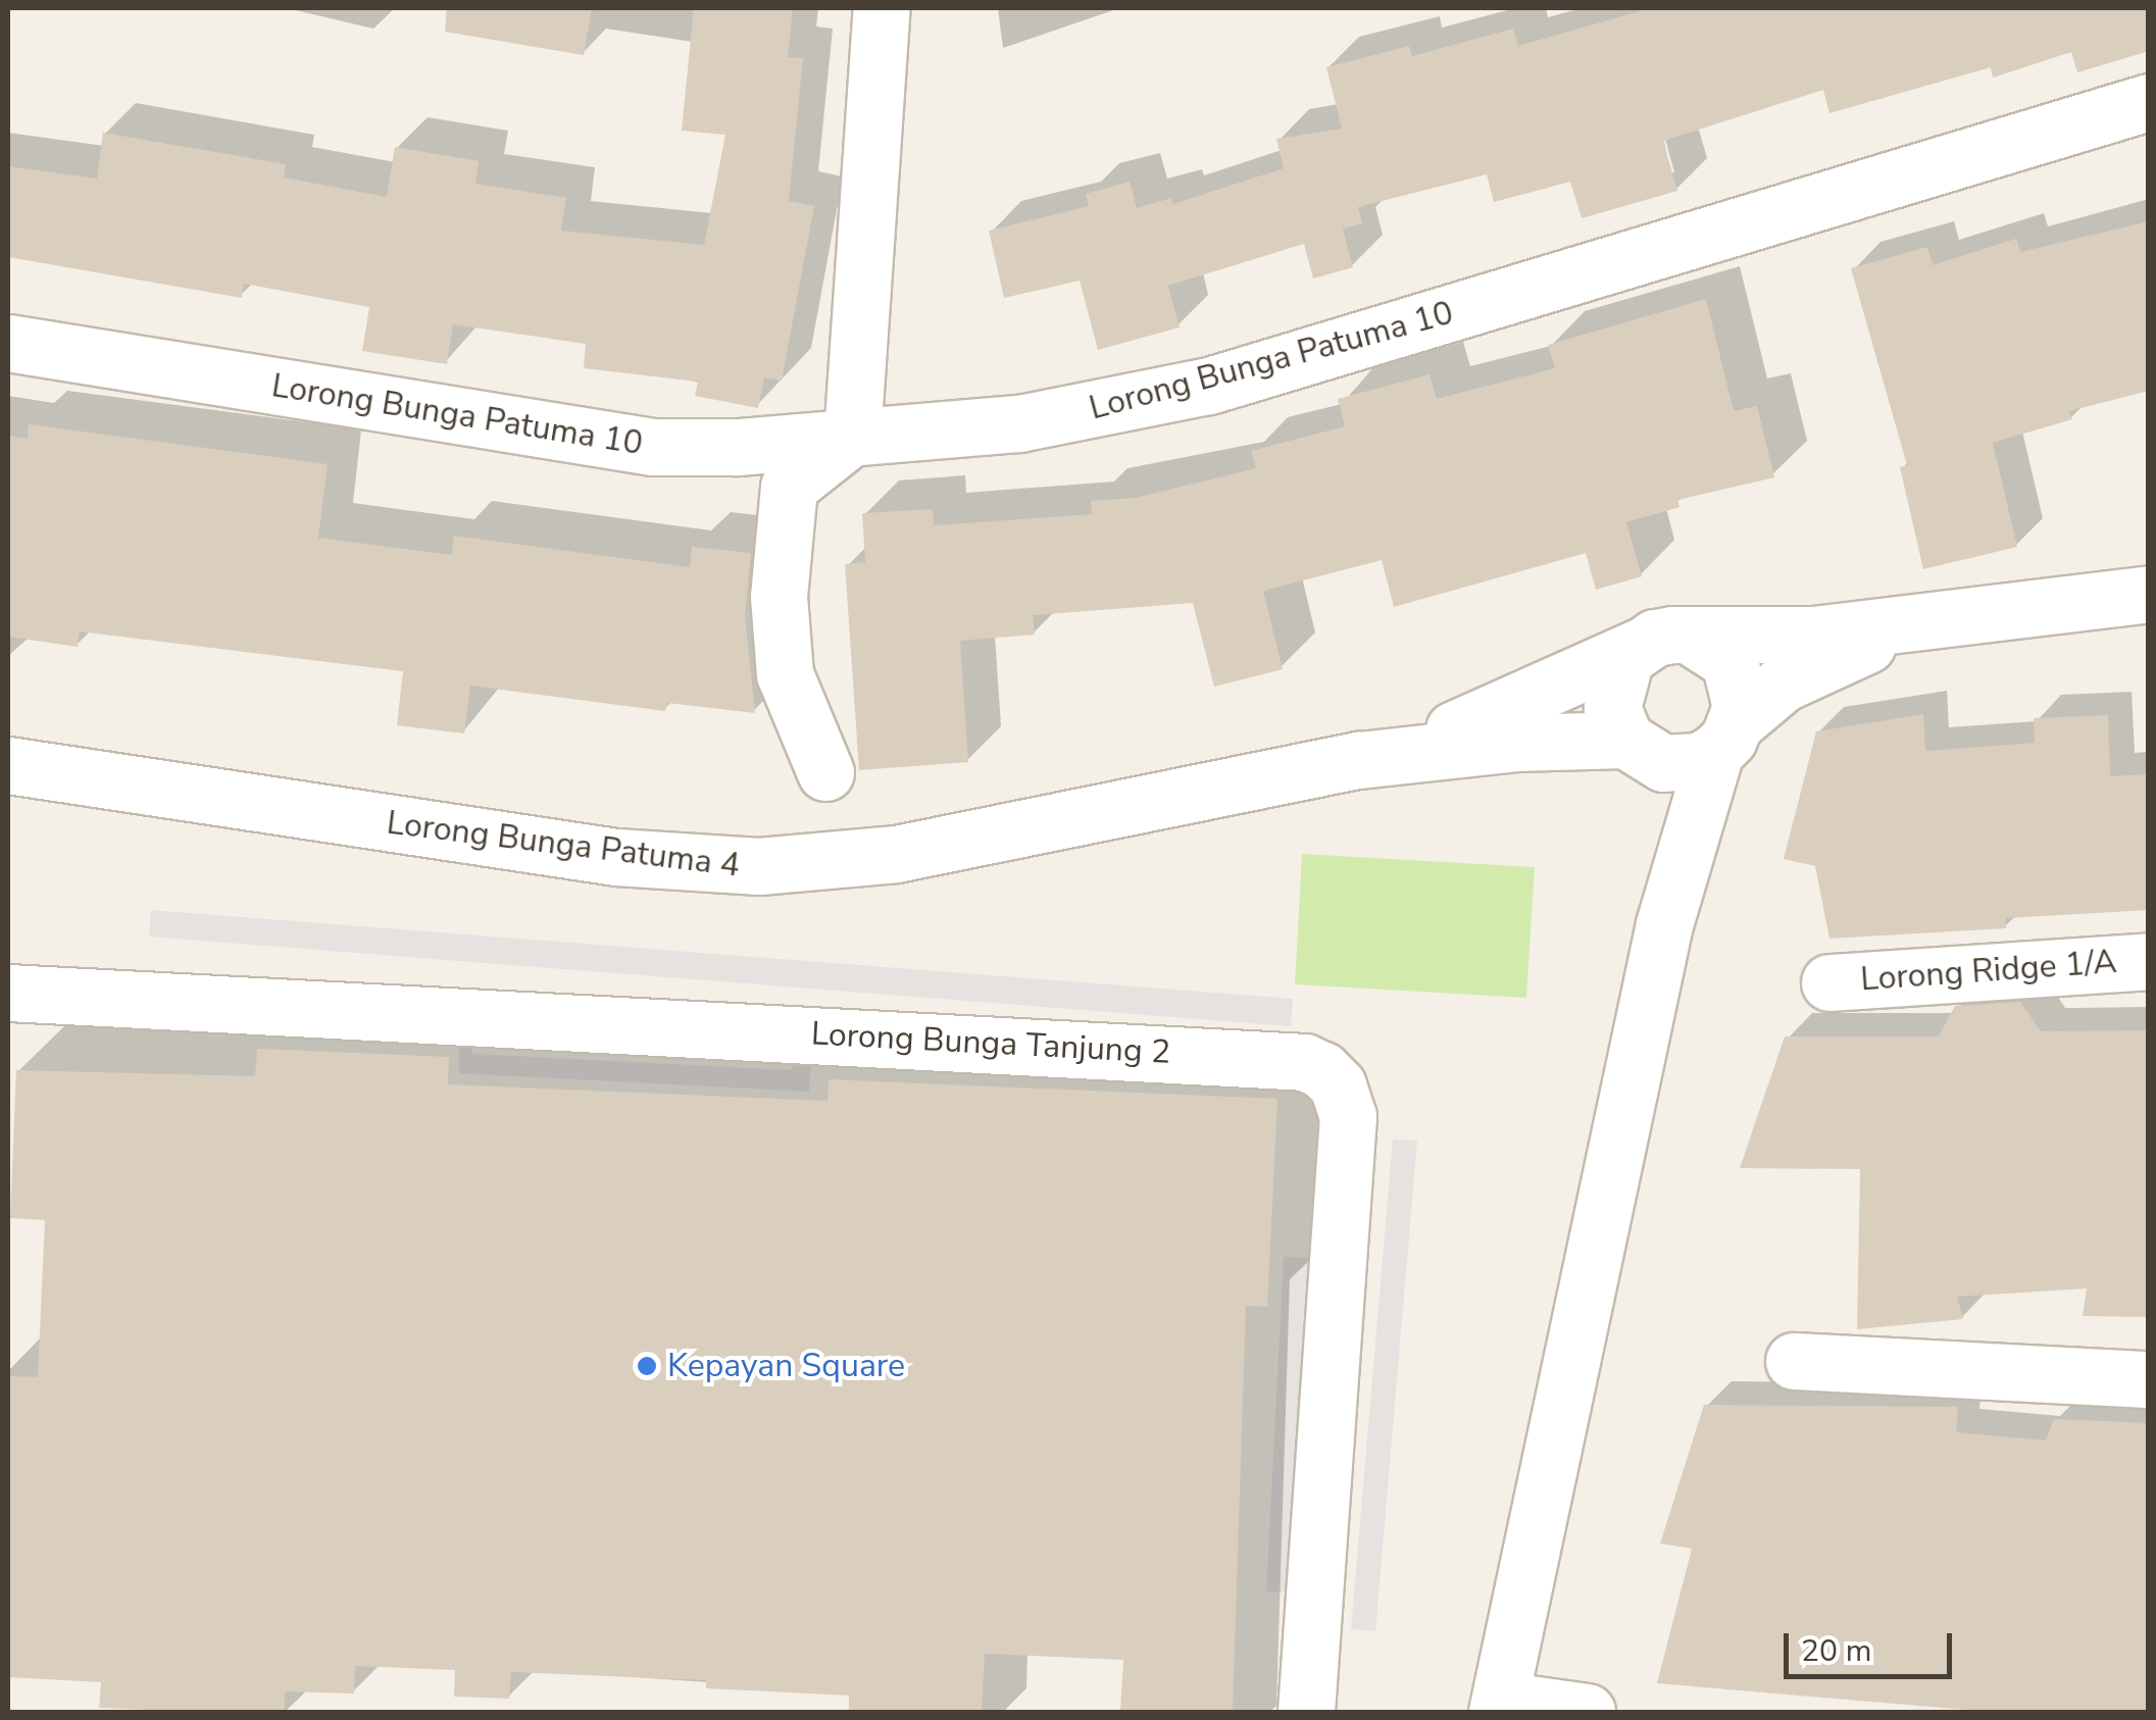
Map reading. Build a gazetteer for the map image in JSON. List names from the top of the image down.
{
  "streets": {
    "street": [
      "Lorong Bunga Patuma 10",
      "Lorong Bunga Patuma 4",
      "Lorong Ridge 1/A",
      "Lorong Bunga Tanjung 2"
    ]
  },
  "places": ["Kepayan Square"],
  "scale_bar": "20 m"
}
